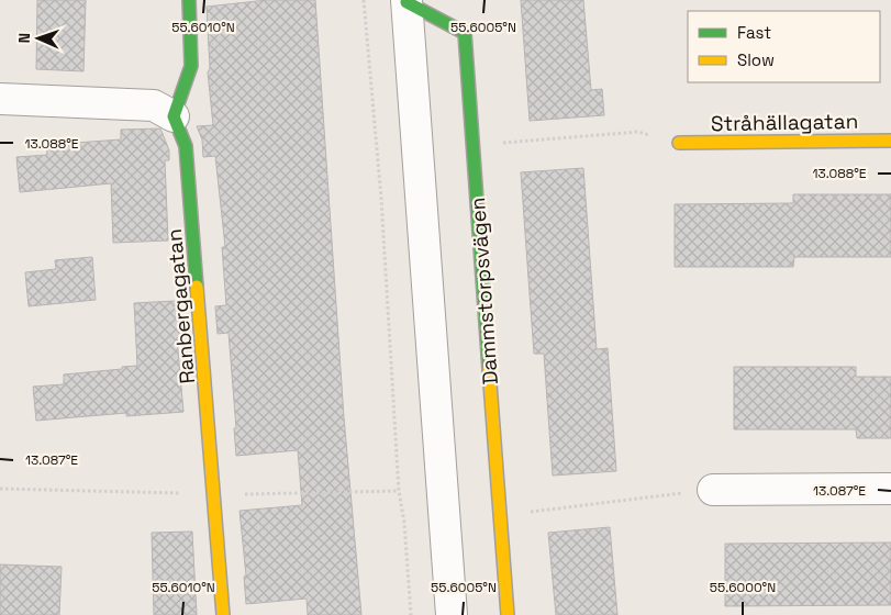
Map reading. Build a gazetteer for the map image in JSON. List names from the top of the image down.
{
  "streets": {
    "street": ["Stråhällagatan", "Dammstorpsvägen", "Ranbergagatan"]
  },
  "legend": ["Fast", "Slow"],
  "north": "left",
  "coordinates": [
    "55.6010°N",
    "55.6005°N",
    "13.088°E",
    "13.087°E",
    "55.6000°N"
  ]
}
